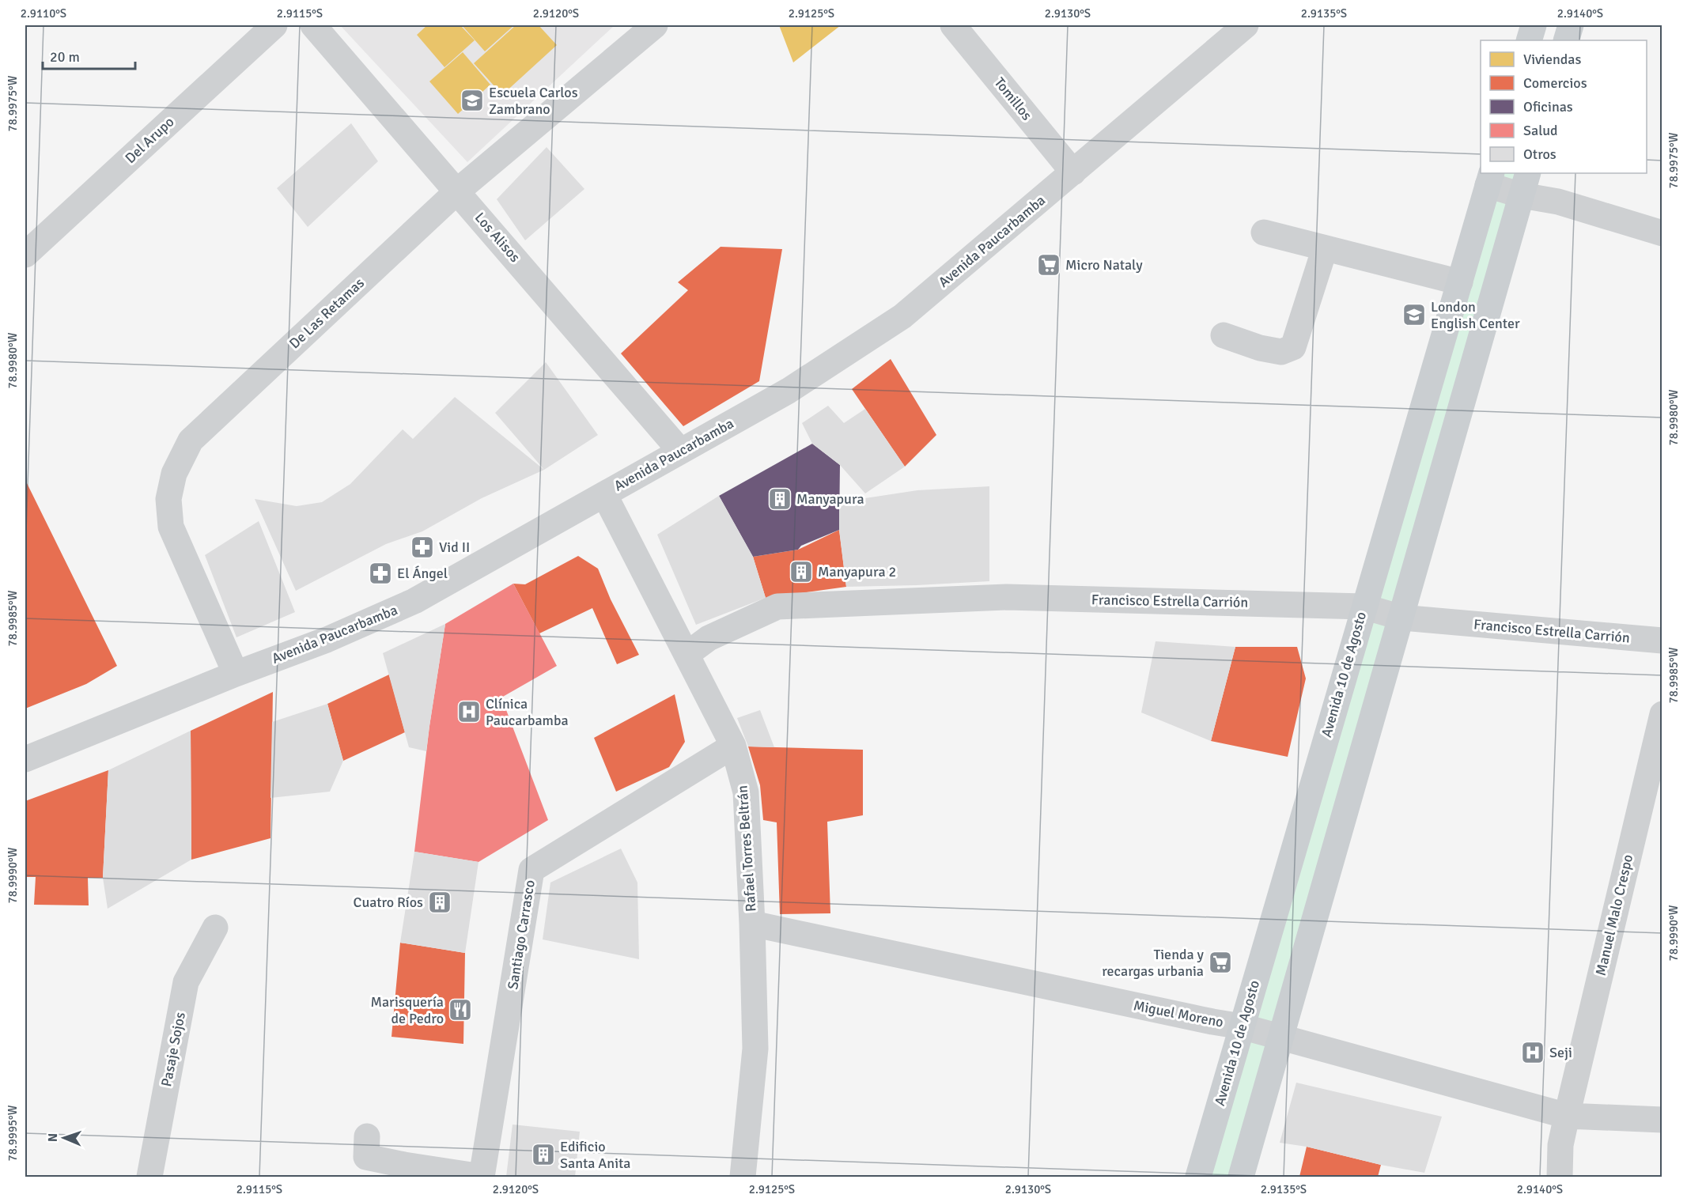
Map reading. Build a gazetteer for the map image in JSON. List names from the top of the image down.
{
  "streets": {
    "main road": ["Avenida 10 de Agosto"],
    "street": [
      "Tomillos",
      "Del Arupo",
      "Los Alisos",
      "Avenida Paucarbamba",
      "De Las Retamas",
      "Francisco Estrella Carrión",
      "Rafael Torres Beltrán",
      "Manuel Malo Crespo",
      "Santiago Carrasco",
      "Miguel Moreno",
      "Pasaje Sojos"
    ]
  },
  "crossings": [
    ["Tomillos", "Avenida Paucarbamba"],
    ["Los Alisos", "Avenida Paucarbamba"],
    ["Los Alisos", "De Las Retamas"],
    ["Avenida Paucarbamba", "De Las Retamas"],
    ["Avenida Paucarbamba", "Rafael Torres Beltrán"],
    ["Francisco Estrella Carrión", "Avenida 10 de Agosto"],
    ["Francisco Estrella Carrión", "Rafael Torres Beltrán"],
    ["Avenida 10 de Agosto", "Miguel Moreno"],
    ["Rafael Torres Beltrán", "Santiago Carrasco"],
    ["Rafael Torres Beltrán", "Miguel Moreno"],
    ["Manuel Malo Crespo", "Miguel Moreno"]
  ],
  "places": {
    "school or university": ["Escuela Carlos Zambrano", "London English Center"],
    "supermarket": ["Micro Nataly", "Tienda y recargas urbania"],
    "building": [
      "Manyapura",
      "Manyapura 2",
      "Cuatro Ríos",
      "Edificio Santa Anita"
    ],
    "pharmacy": ["Vid II", "El Ángel"],
    "hospital": ["Clínica Paucarbamba", "Seji"],
    "restaurant": ["Marisquería de Pedro"]
  },
  "legend": [
    "Viviendas",
    "Comercios",
    "Oficinas",
    "Salud",
    "Otros"
  ],
  "scale_bar": "20 m",
  "north": "left",
  "coordinates": [
    "2.9110°S",
    "2.9115°S",
    "2.9120°S",
    "2.9125°S",
    "2.9130°S",
    "2.9135°S",
    "2.9140°S",
    "78.9975°W",
    "78.9980°W",
    "78.9985°W",
    "78.9990°W",
    "78.9995°W"
  ]
}
